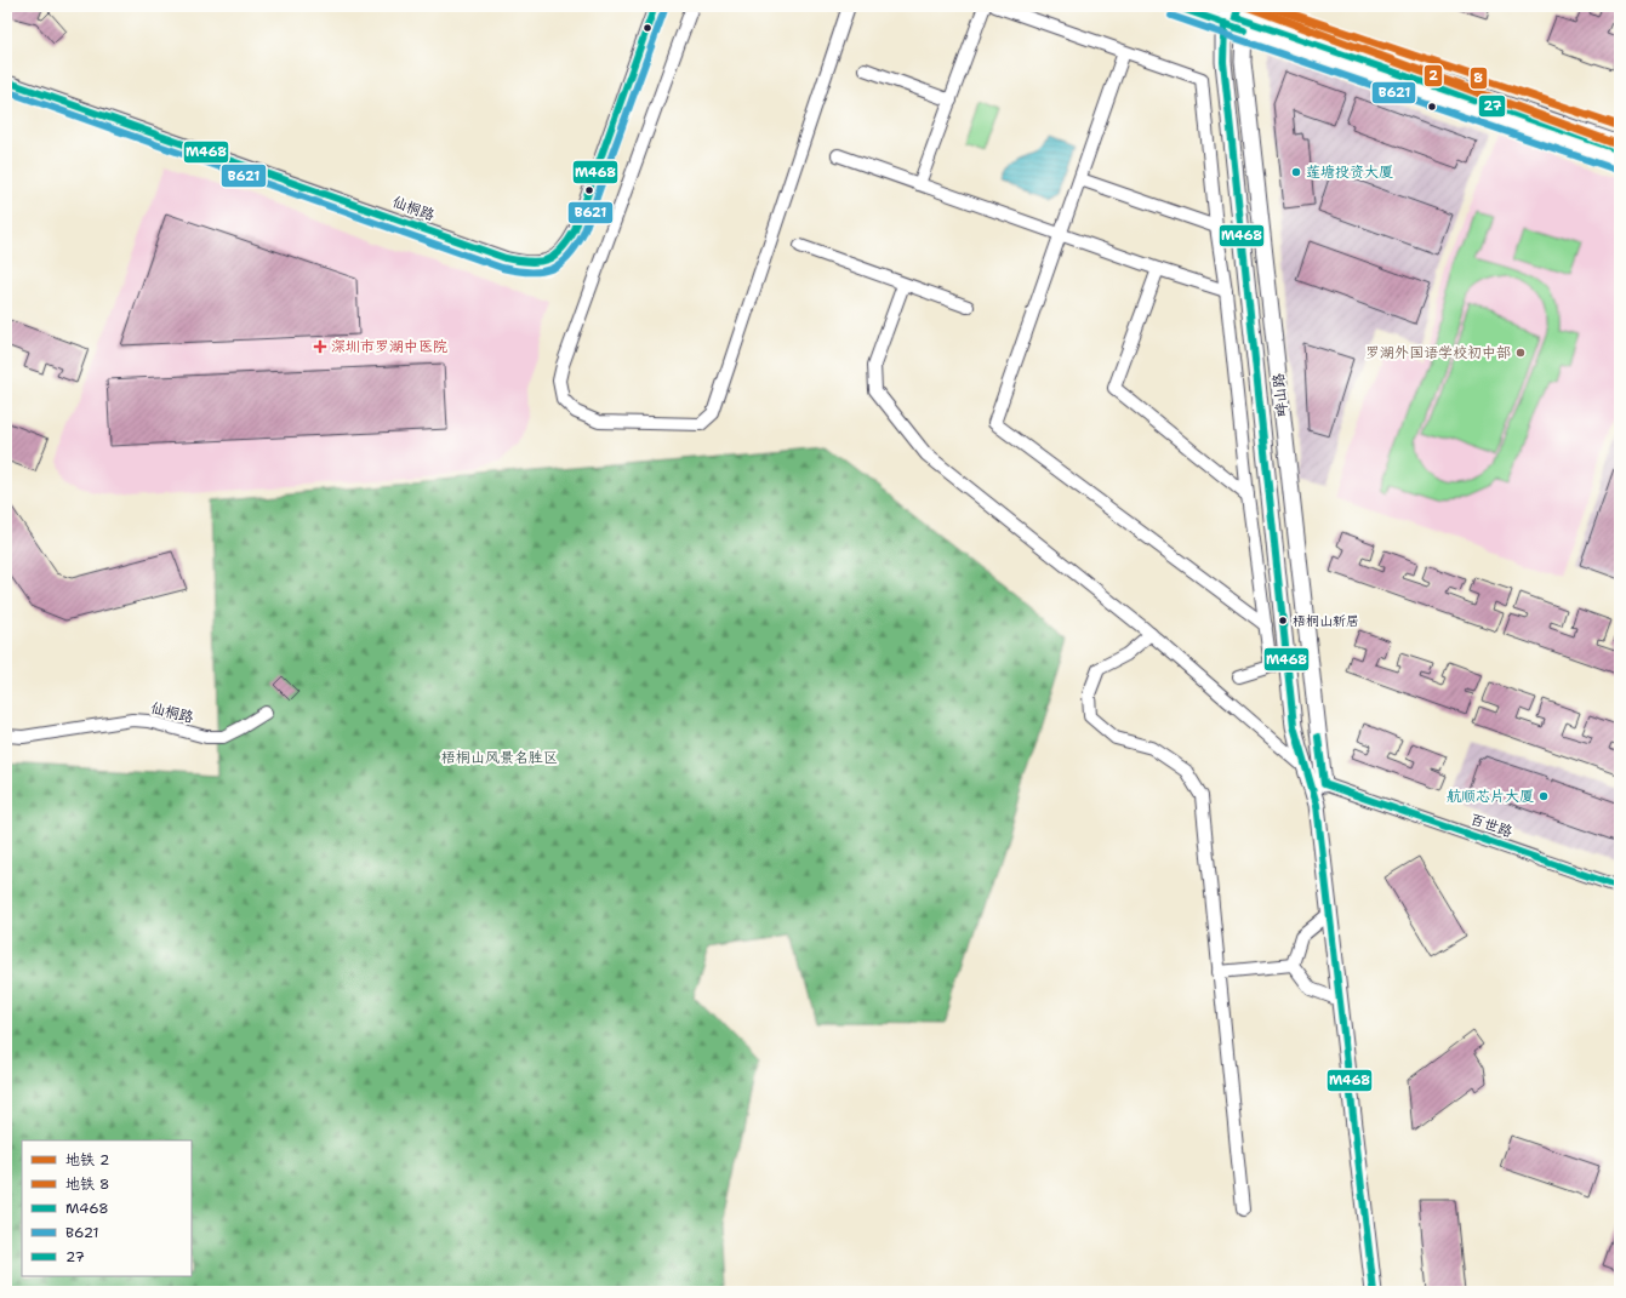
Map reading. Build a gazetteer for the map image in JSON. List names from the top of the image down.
{
  "streets": {
    "street": ["仙桐路", "畔山路", "百世路"]
  },
  "crossings": [
    ["畔山路", "百世路"]
  ],
  "parks": ["梧桐山风景名胜区"],
  "places": {
    "other": [
      "莲塘投资大厦",
      "罗湖外国语学校初中部",
      "梧桐山新居",
      "航顺芯片大厦"
    ],
    "health": ["深圳市罗湖中医院"]
  },
  "lines": [
    "metro line 2",
    "metro line 8",
    "transit line M468",
    "transit line 27",
    "transit line B621"
  ],
  "legend": [
    "地铁 2",
    "地铁 8",
    "M468",
    "B621",
    "27"
  ]
}
